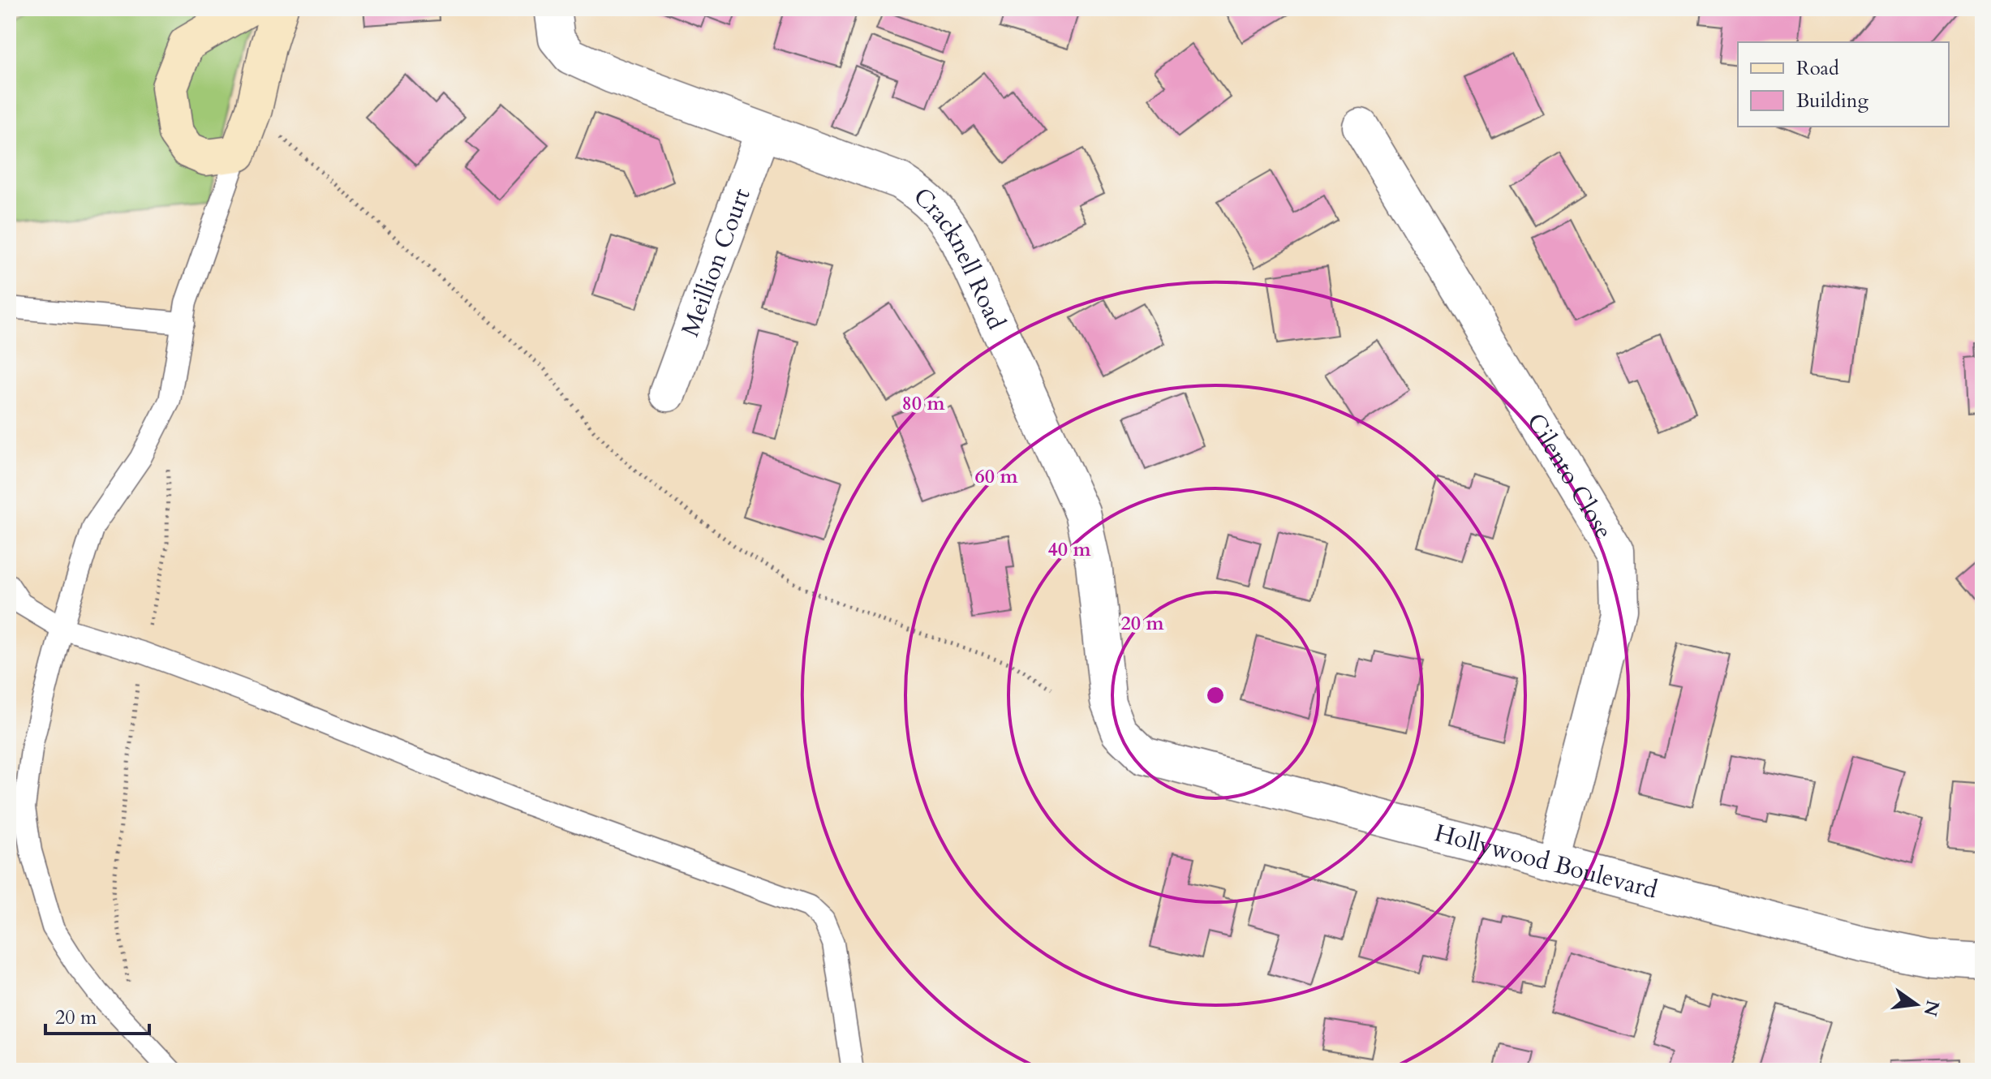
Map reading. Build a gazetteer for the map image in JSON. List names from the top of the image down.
{
  "streets": {
    "street": [
      "Cracknell Road",
      "Meillion Court",
      "Cilento Close",
      "Hollywood Boulevard"
    ]
  },
  "crossings": [
    ["Cracknell Road", "Meillion Court"],
    ["Cracknell Road", "Hollywood Boulevard"],
    ["Cilento Close", "Hollywood Boulevard"]
  ],
  "legend": ["Road", "Building"],
  "scale_bar": "20 m",
  "north": "right",
  "rings": [
    "80 m",
    "60 m",
    "40 m",
    "20 m"
  ]
}
